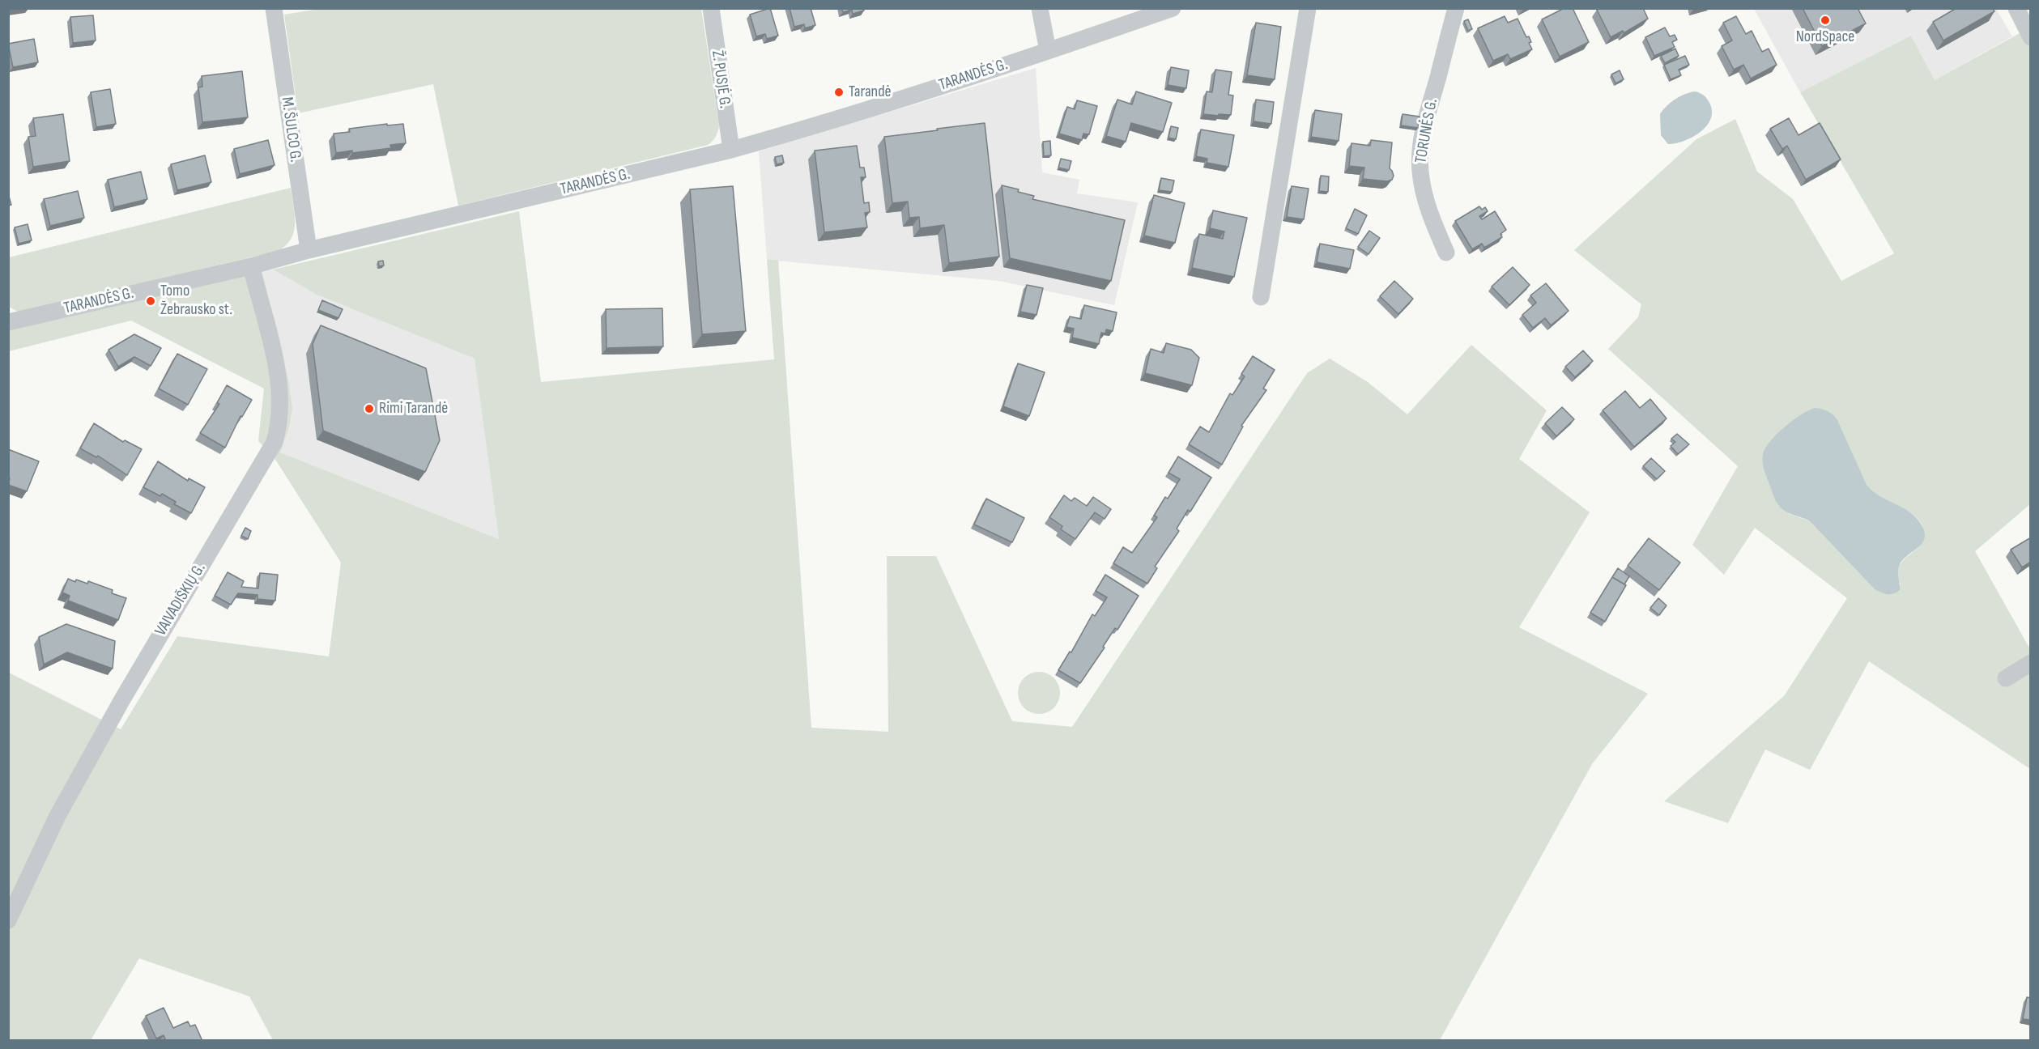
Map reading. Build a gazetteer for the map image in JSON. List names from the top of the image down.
{
  "streets": {
    "street": [
      "TARANDĖS G.",
      "Ž. PUSJĖ G.",
      "M. ŠULCO G.",
      "TORUNĖS G.",
      "VAIVADIŠKIŲ G."
    ]
  },
  "crossings": [
    ["TARANDĖS G.", "Ž. PUSJĖ G."],
    ["TARANDĖS G.", "M. ŠULCO G."],
    ["TARANDĖS G.", "VAIVADIŠKIŲ G."]
  ],
  "places": [
    "NordSpace",
    "Tarandė",
    "Tomo Žebrausko st.",
    "Rimi Tarandė"
  ]
}
